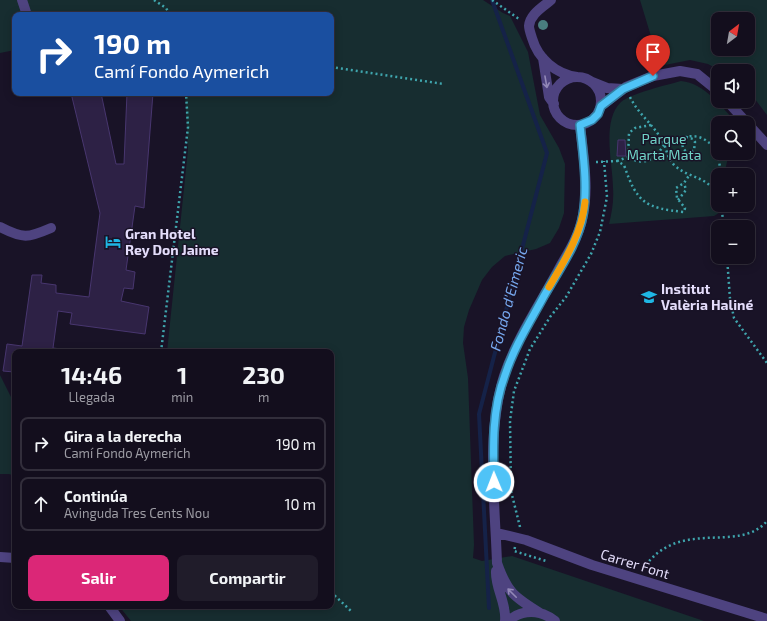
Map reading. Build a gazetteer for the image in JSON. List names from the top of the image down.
{
  "streets": {
    "street": ["Carrer Font"]
  },
  "water": ["Fondo d'Eimeric"],
  "parks": ["Parque Marta Mata"],
  "places": {
    "hotel": ["Gran Hotel Rey Don Jaime"],
    "school or university": ["Institut Valèria Haliné"]
  },
  "north": "top right",
  "page": {
    "map_buttons": ["+", "−"],
    "turn": ["190 m", "Camí Fondo Aymerich"],
    "eta": [
      "14:46",
      "Llegada",
      "1",
      "min",
      "230",
      "m"
    ],
    "list": [
      {
        "name": "Gira a la derecha",
        "note": "Camí Fondo Aymerich",
        "value": "190 m"
      },
      {
        "name": "Continúa",
        "note": "Avinguda Tres Cents Nou",
        "value": "10 m"
      }
    ],
    "buttons": ["Salir", "Compartir"]
  }
}
